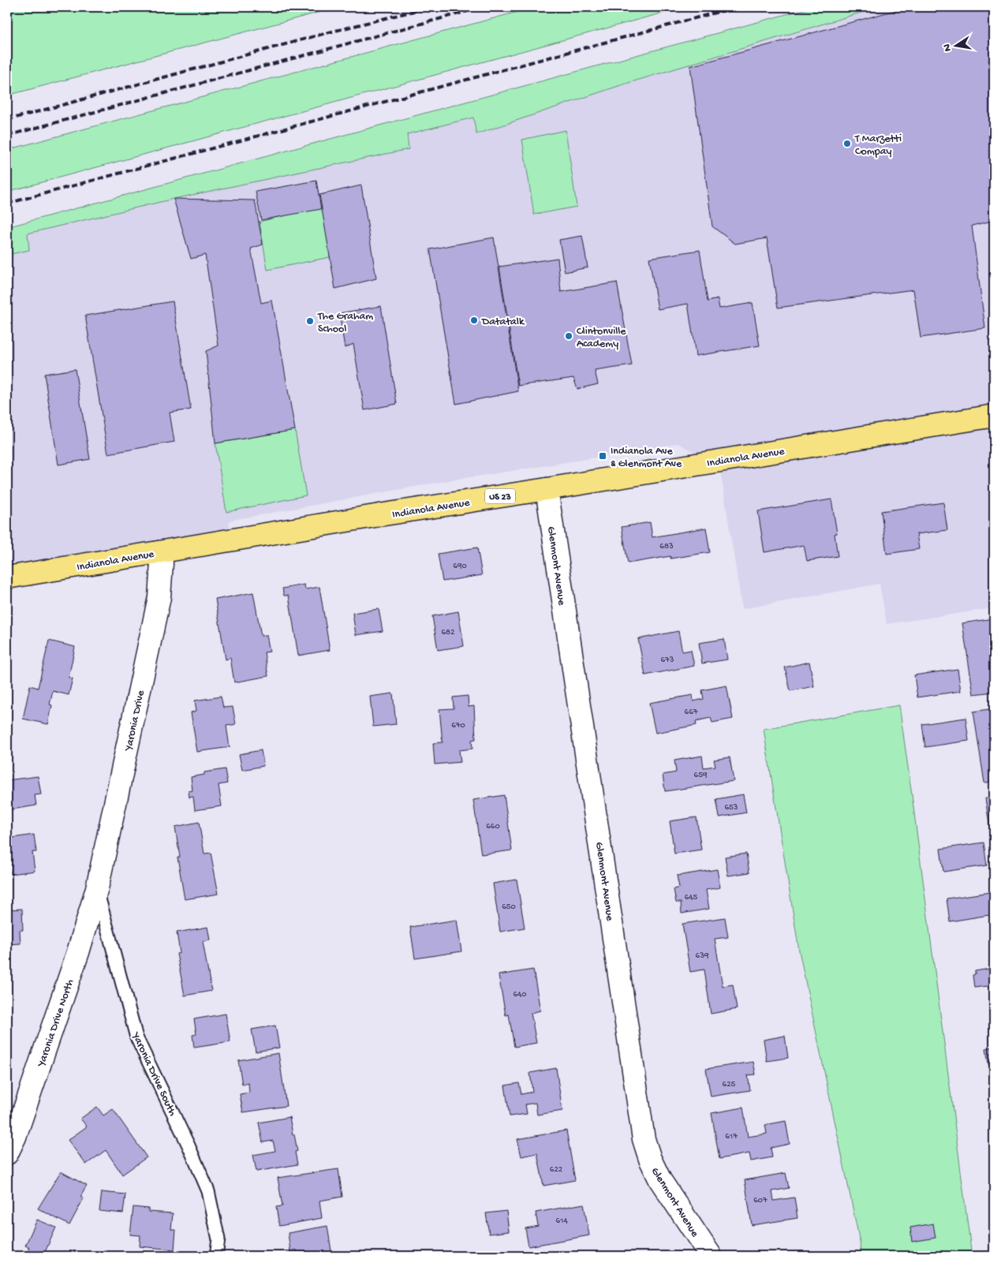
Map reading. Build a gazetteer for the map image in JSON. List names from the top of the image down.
{
  "streets": {
    "main road": ["Indianola Avenue", "US 23"],
    "street": ["Glenmont Avenue", "Yaronia Drive", "Yaronia Drive North"],
    "lane": ["Yaronia Drive South"]
  },
  "crossings": [
    ["Indianola Avenue", "Glenmont Avenue"],
    ["Indianola Avenue", "Yaronia Drive"],
    ["Yaronia Drive", "Yaronia Drive North"],
    ["Yaronia Drive", "Yaronia Drive South"],
    ["Yaronia Drive North", "Yaronia Drive South"]
  ],
  "places": {
    "other": [
      "T Marzetti Compay",
      "Datatalk",
      "The Graham School",
      "Clintonville Academy"
    ],
    "transit": ["Indianola Ave & Glenmont Ave"]
  },
  "house_numbers": [
    "683",
    "690",
    "682",
    "673",
    "667",
    "670",
    "659",
    "653",
    "660",
    "645",
    "650",
    "639",
    "640",
    "625",
    "617",
    "622",
    "607",
    "614"
  ],
  "north": "left"
}
